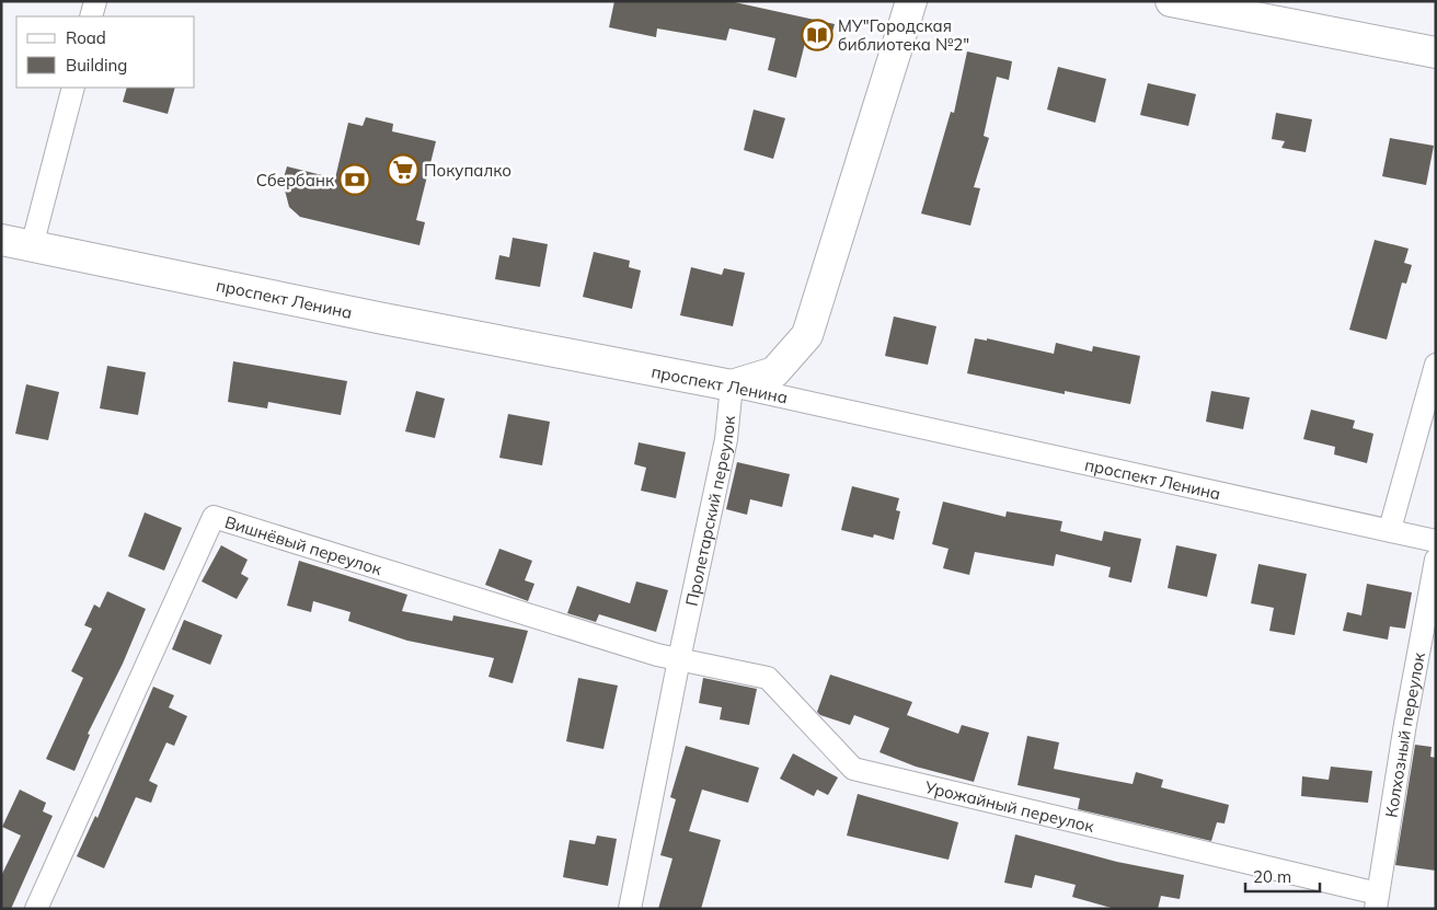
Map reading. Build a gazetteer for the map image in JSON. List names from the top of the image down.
{
  "streets": {
    "main road": ["проспект Ленина"],
    "street": [
      "Пролетарский переулок",
      "Вишнёвый переулок",
      "Колхозный переулок",
      "Урожайный переулок"
    ]
  },
  "crossings": [
    ["проспект Ленина", "Пролетарский переулок"],
    ["Пролетарский переулок", "Вишнёвый переулок"],
    ["Пролетарский переулок", "Урожайный переулок"],
    ["Вишнёвый переулок", "Урожайный переулок"],
    ["Колхозный переулок", "Урожайный переулок"]
  ],
  "places": {
    "library": ["МУ\"Городская библиотека №2\""],
    "supermarket": ["Покупалко"],
    "bank": ["Сбербанк"]
  },
  "legend": ["Road", "Building"],
  "scale_bar": "20 m"
}
